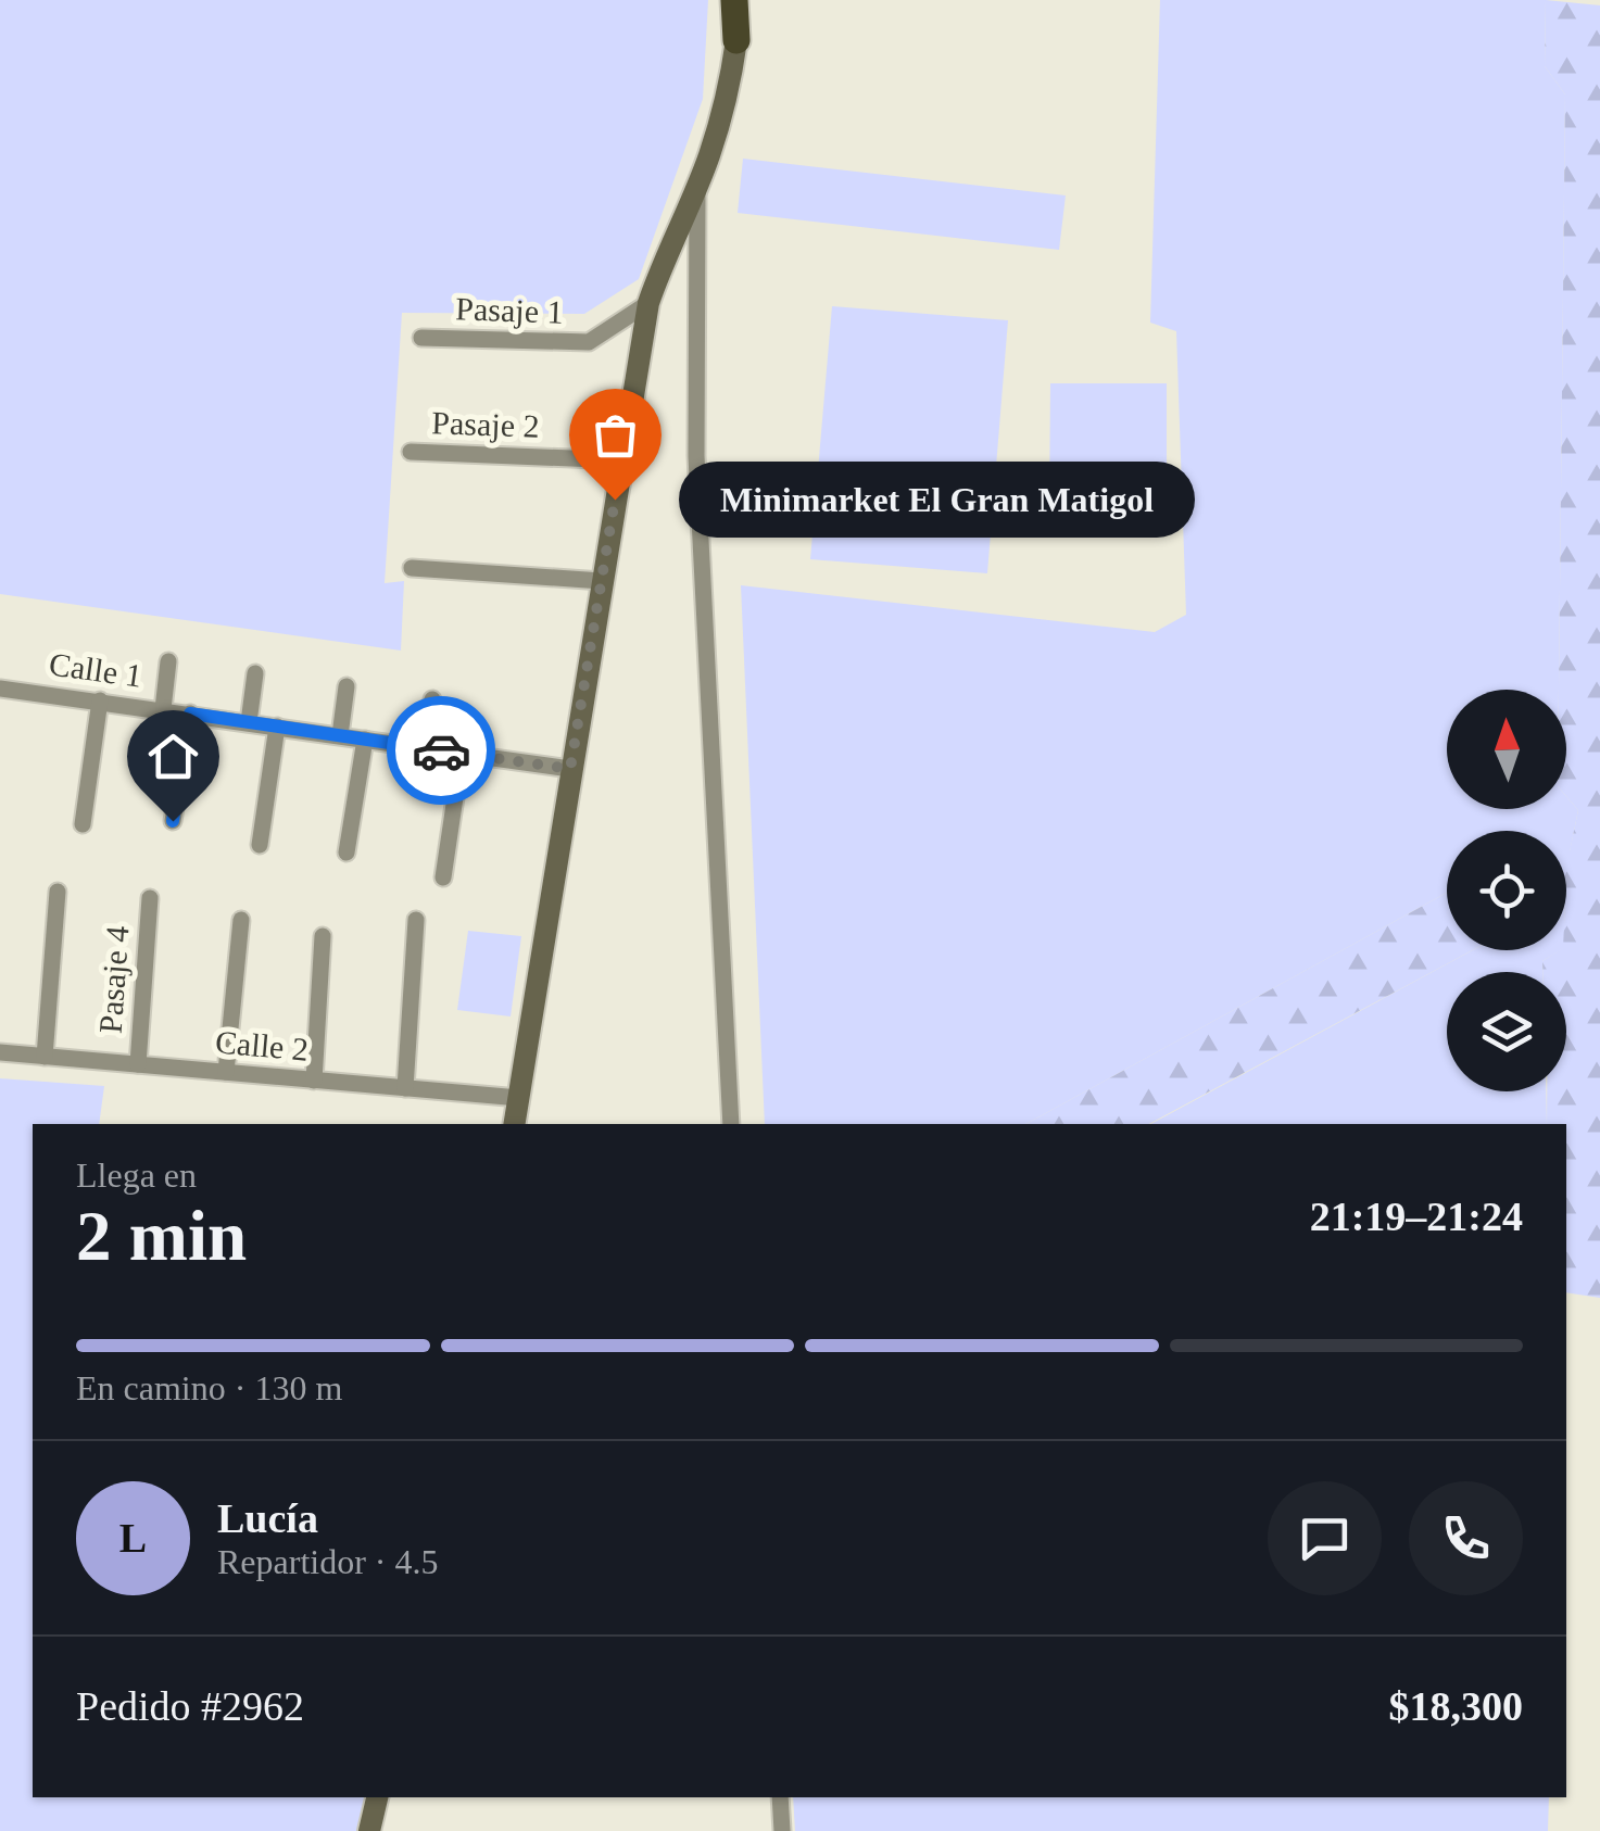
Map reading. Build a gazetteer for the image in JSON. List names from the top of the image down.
{
  "streets": {
    "street": [
      "Pasaje 1",
      "Pasaje 2",
      "Calle 1",
      "Pasaje 4",
      "Calle 2"
    ]
  },
  "crossings": [
    ["Pasaje 4", "Calle 2"]
  ],
  "places": ["Minimarket El Gran Matigol"],
  "north": "top",
  "page": {
    "bubble": "Minimarket El Gran Matigol",
    "heading": ["2 min", "Llega en", "21:19–21:24"],
    "panel": [
      "Lucía",
      "Repartidor · 4.5",
      "Pedido #2962",
      "$18,300"
    ],
    "bar": "En camino · 130 m",
    "round": "L"
  }
}
